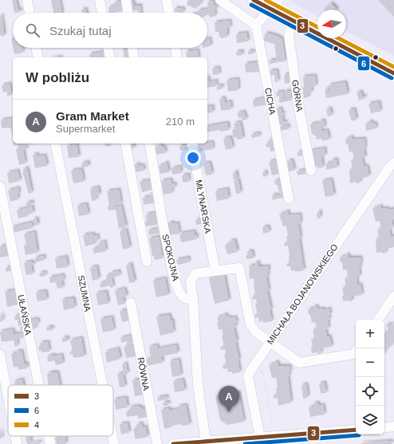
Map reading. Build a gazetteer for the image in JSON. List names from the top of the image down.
{
  "streets": {
    "street": [
      "GÓRNA",
      "CICHA",
      "MŁYNARSKA",
      "SPOKOJNA",
      "SZUMNA",
      "MICHAŁA BOJANOWSKIEGO",
      "UŁAŃSKA",
      "RÓWNA"
    ]
  },
  "lines": ["transit line 3", "transit line 4", "transit line 6"],
  "legend": ["3", "6", "4"],
  "north": "left",
  "page": {
    "search": "Szukaj tutaj",
    "heading": "W pobliżu",
    "list": [
      {
        "mark": "A",
        "name": "Gram Market",
        "note": "Supermarket",
        "value": "210 m"
      }
    ],
    "map_buttons": ["+", "−"],
    "pins": "A"
  }
}
